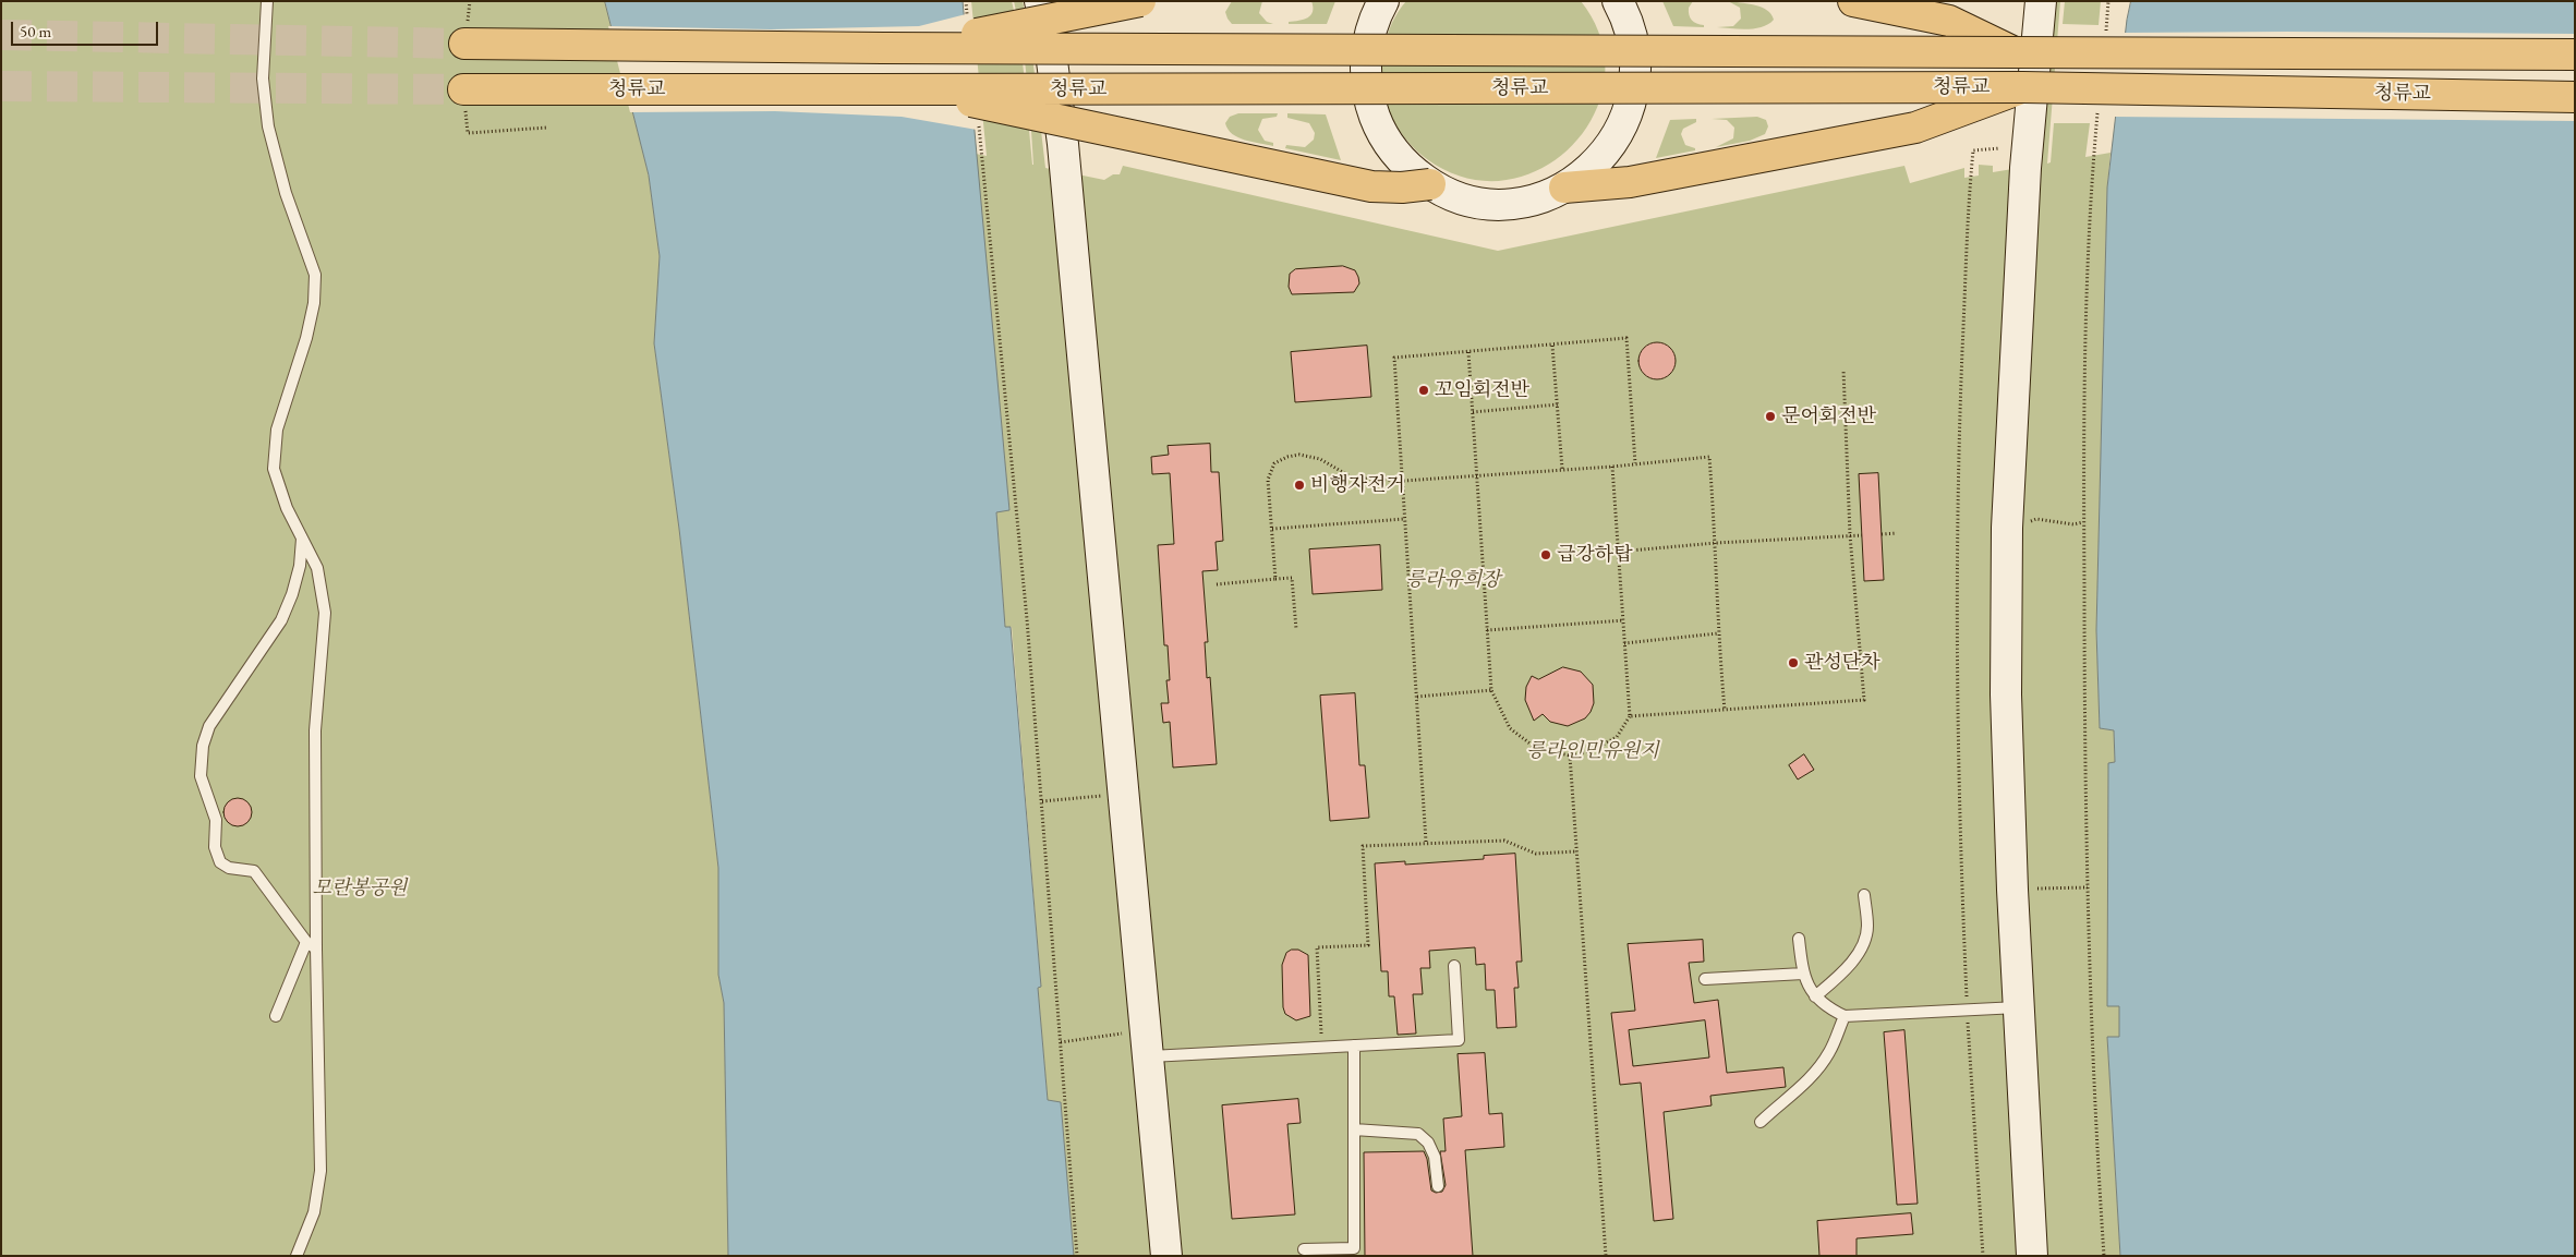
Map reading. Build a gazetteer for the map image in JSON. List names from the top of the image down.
{
  "streets": {
    "main road": ["청류교"]
  },
  "parks": ["릉라유희장", "릉라인민유원지", "모란봉공원"],
  "places": [
    "꼬임회전반",
    "문어회전반",
    "비행자전거",
    "급강하탑",
    "관성단차"
  ],
  "scale_bar": "50 m"
}
